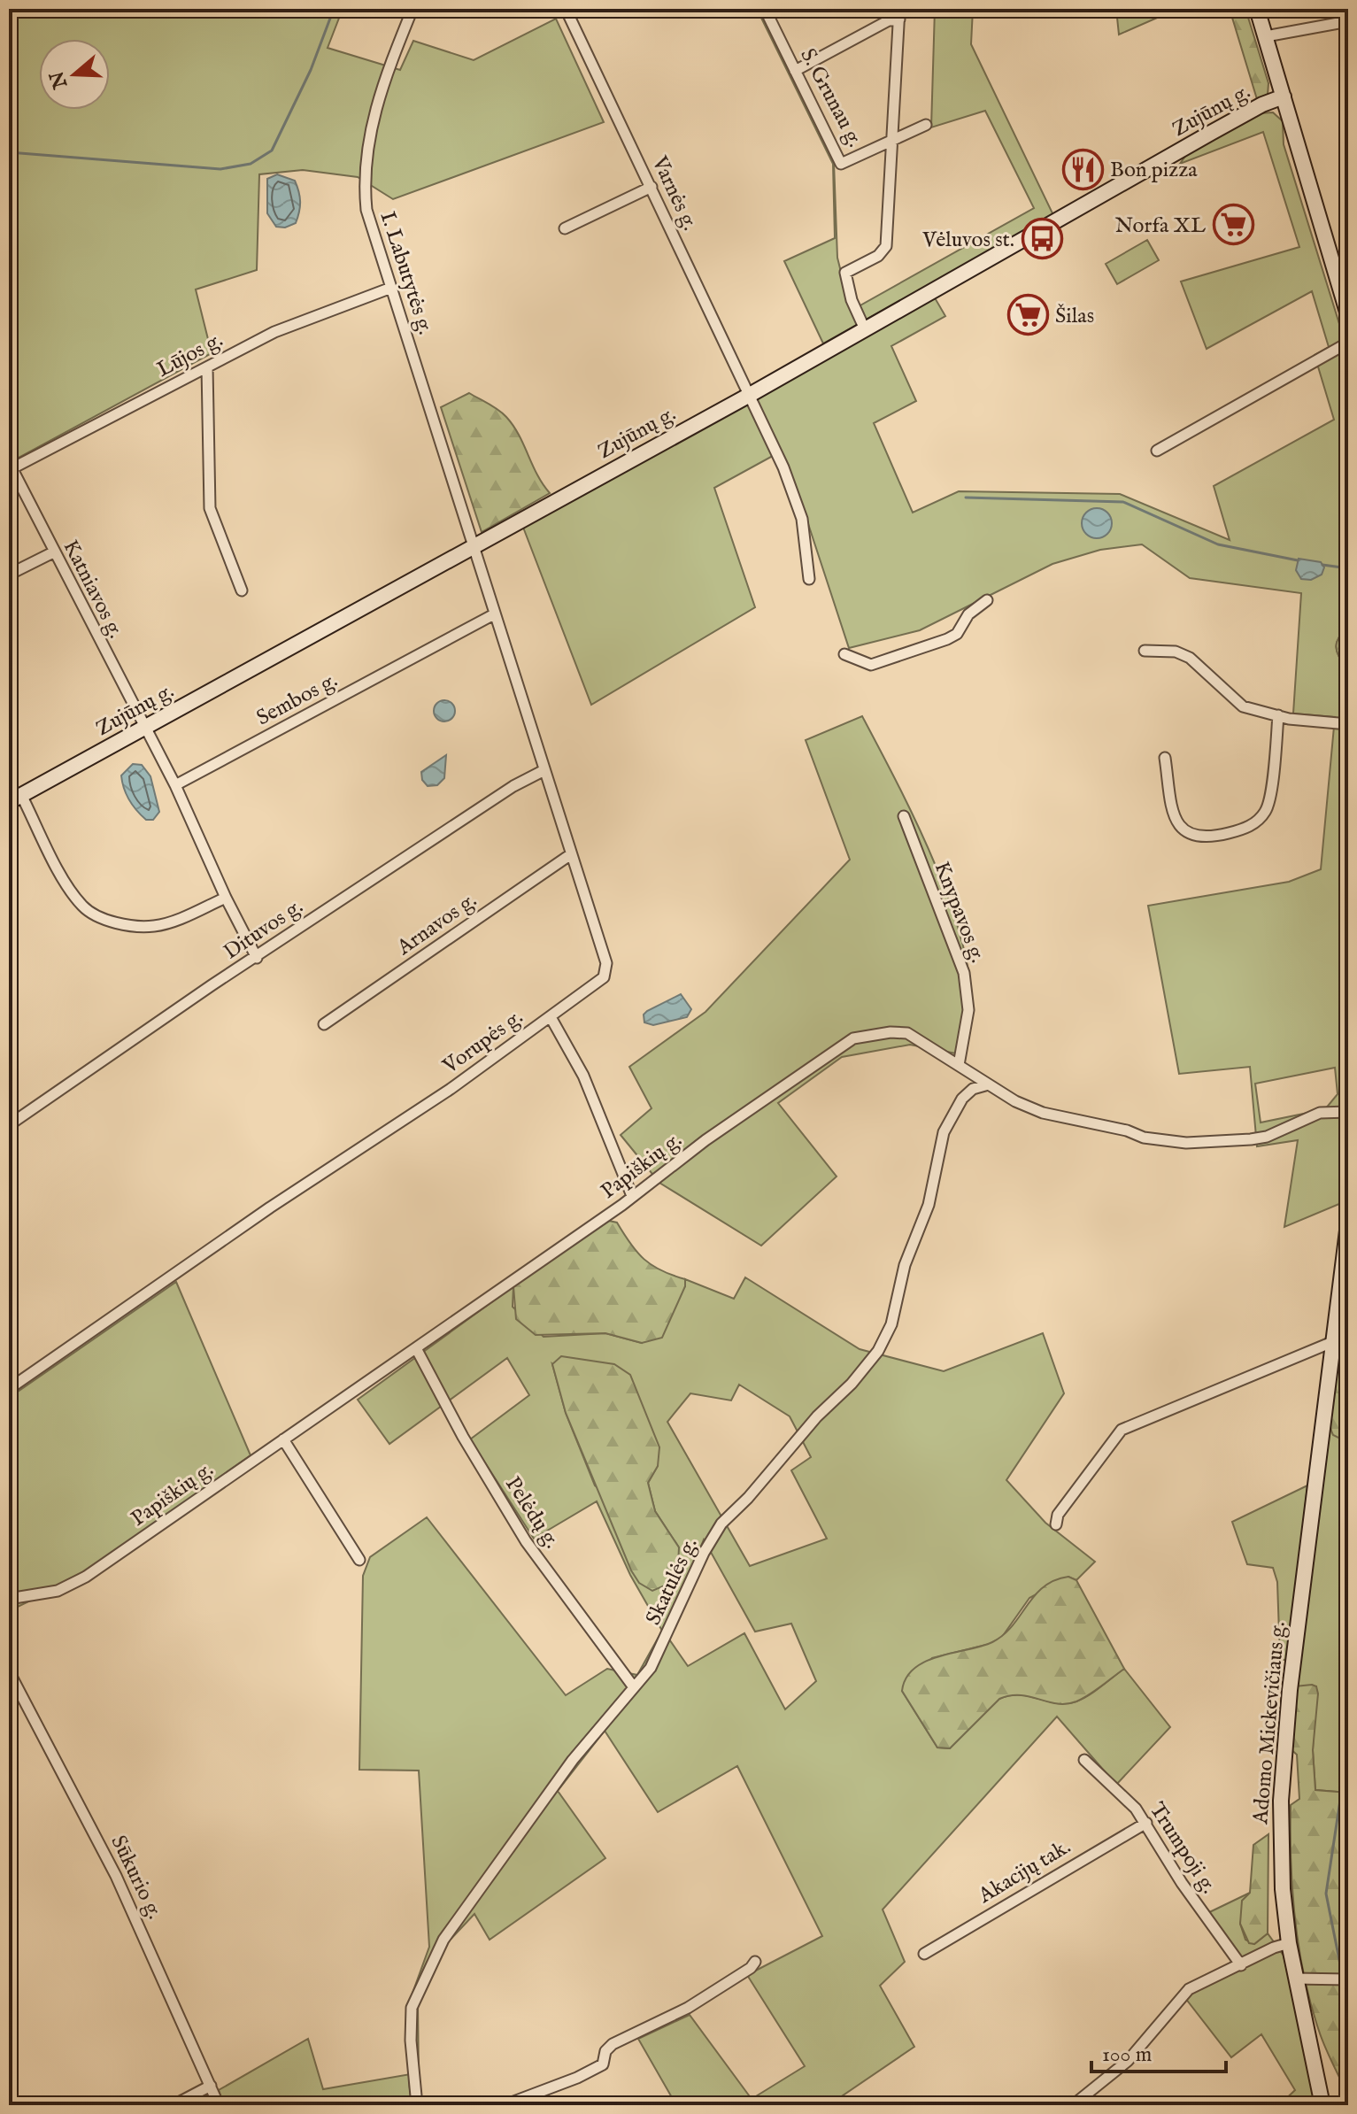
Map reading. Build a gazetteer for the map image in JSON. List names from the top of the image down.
{
  "streets": {
    "main road": ["Zujūnų g.", "Adomo Mickevičiaus g."],
    "street": [
      "S. Grunau g.",
      "Varnės g.",
      "I. Labutytės g.",
      "Lūjos g.",
      "Katniavos g.",
      "Sembos g.",
      "Knypavos g.",
      "Arnavos g.",
      "Dituvos g.",
      "Vorupės g.",
      "Papiškių g.",
      "Pelėdų g.",
      "Skatulės g.",
      "Trumpoji g.",
      "Akacijų tak.",
      "Sūkurio g."
    ]
  },
  "crossings": [
    ["Zujūnų g.", "Varnės g."],
    ["Zujūnų g.", "I. Labutytės g."],
    ["Zujūnų g.", "Katniavos g."],
    ["Zujūnų g.", "Vorupės g."],
    ["I. Labutytės g.", "Lūjos g."],
    ["I. Labutytės g.", "Vorupės g."],
    ["Lūjos g.", "Katniavos g."],
    ["Sembos g.", "Vorupės g."],
    ["Knypavos g.", "Papiškių g."],
    ["Arnavos g.", "Vorupės g."],
    ["Dituvos g.", "Vorupės g."],
    ["Papiškių g.", "Pelėdų g."],
    ["Papiškių g.", "Skatulės g."],
    ["Pelėdų g.", "Skatulės g."],
    ["Trumpoji g.", "Akacijų tak."]
  ],
  "places": {
    "restaurant": ["Bon pizza"],
    "supermarket": ["Norfa XL", "Šilas"],
    "bus stop": ["Vėluvos st."]
  },
  "scale_bar": "100 m",
  "north": "left"
}
